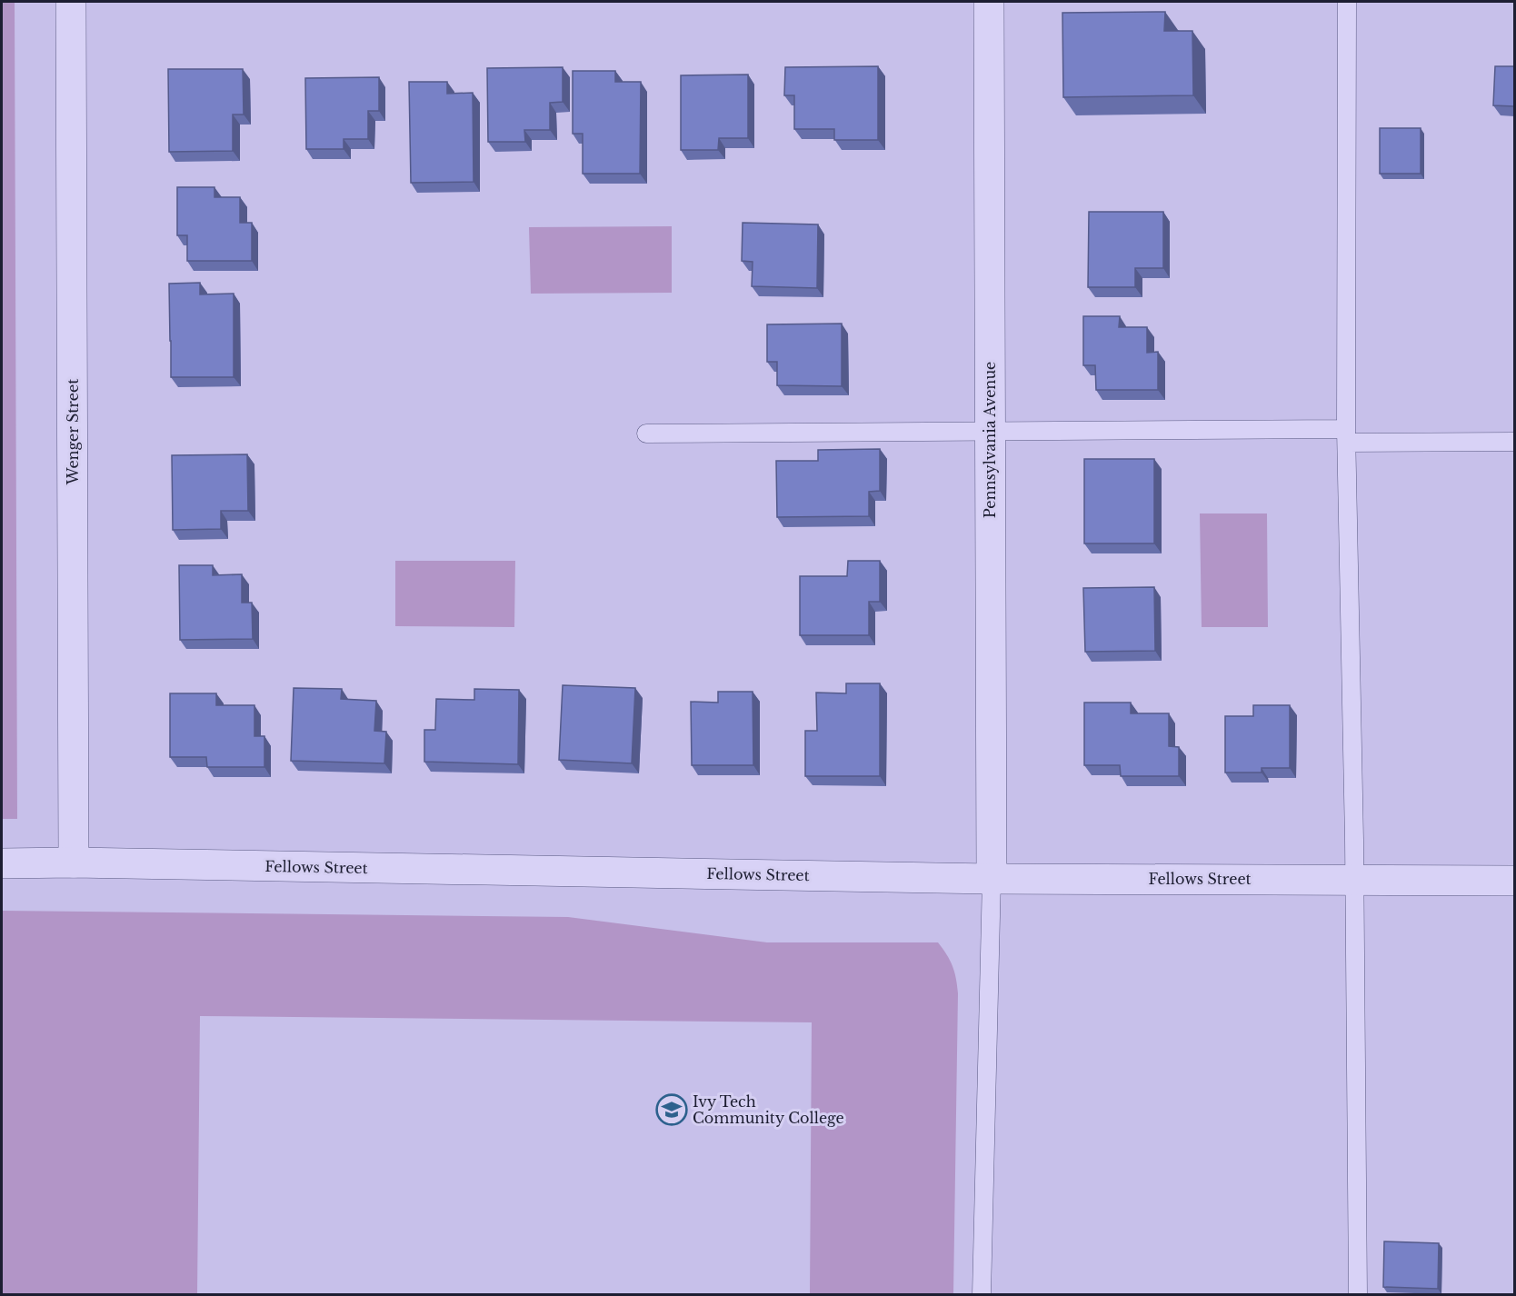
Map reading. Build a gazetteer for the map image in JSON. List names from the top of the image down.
{
  "streets": {
    "street": ["Wenger Street", "Pennsylvania Avenue", "Fellows Street"]
  },
  "crossings": [
    ["Wenger Street", "Fellows Street"],
    ["Pennsylvania Avenue", "Fellows Street"]
  ],
  "places": {
    "school or university": ["Ivy Tech Community College"]
  }
}
